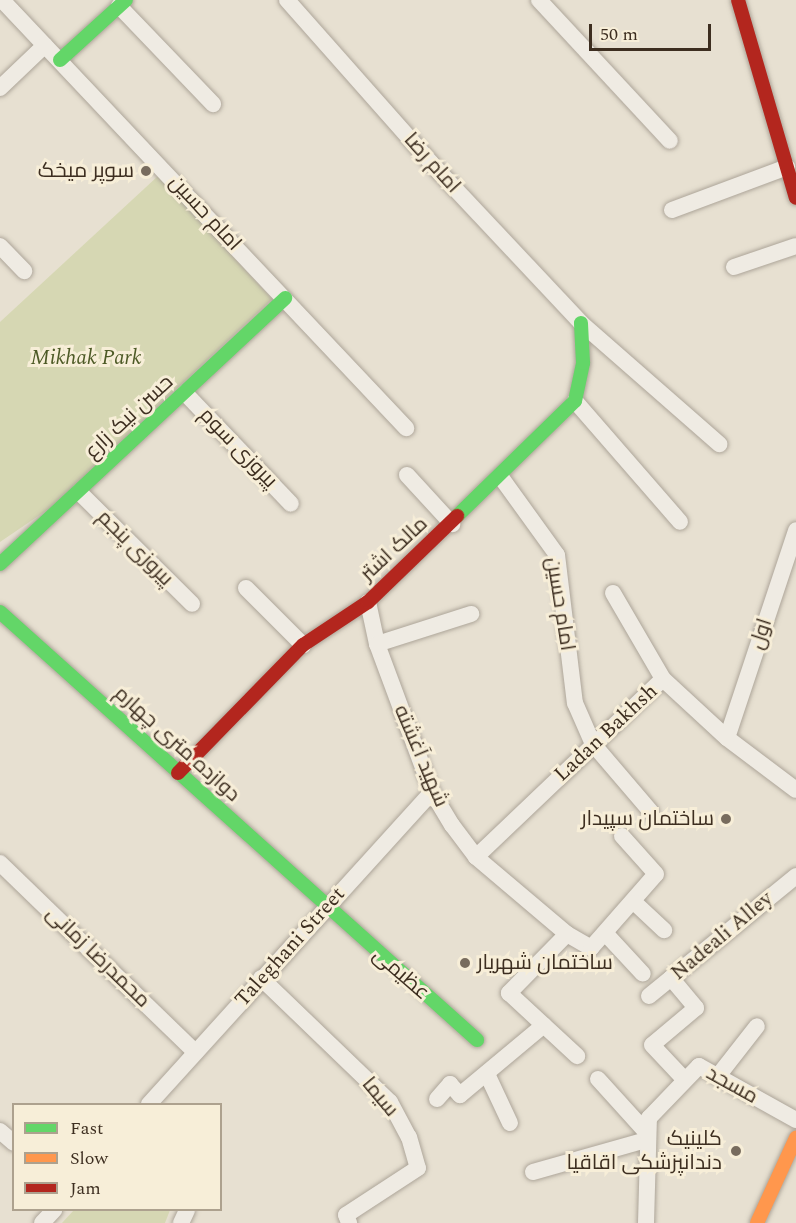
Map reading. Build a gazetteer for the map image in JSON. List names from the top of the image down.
{
  "streets": {
    "street": [
      "امام رضا",
      "امام حسین",
      "حسن نیک زارع",
      "پیروزی سوم",
      "پیروزی پنجم",
      "مالک اشتر",
      "اول",
      "Ladan Bakhsh",
      "دوازده متری چهارم",
      "شهید آغشته",
      "Nadeali Alley",
      "Taleghani Street",
      "محمدرضا زمانی",
      "عظیمی",
      "مسجد",
      "سیما"
    ]
  },
  "crossings": [
    ["امام حسین", "حسن نیک زارع"],
    ["امام حسین", "مالک اشتر"],
    ["امام حسین", "Ladan Bakhsh"],
    ["حسن نیک زارع", "پیروزی سوم"],
    ["حسن نیک زارع", "پیروزی پنجم"],
    ["مالک اشتر", "دوازده متری چهارم"],
    ["مالک اشتر", "شهید آغشته"],
    ["اول", "Ladan Bakhsh"],
    ["Ladan Bakhsh", "شهید آغشته"],
    ["دوازده متری چهارم", "Taleghani Street"],
    ["دوازده متری چهارم", "عظیمی"],
    ["شهید آغشته", "Taleghani Street"],
    ["Taleghani Street", "محمدرضا زمانی"],
    ["Taleghani Street", "عظیمی"],
    ["Taleghani Street", "سیما"]
  ],
  "parks": ["Mikhak Park"],
  "places": [
    "سوپر میخک",
    "ساختمان سپیدار",
    "ساختمان شهریار",
    "کلینیک دندانپزشکی اقاقیا"
  ],
  "legend": ["Fast", "Slow", "Jam"],
  "scale_bar": "50 m"
}
